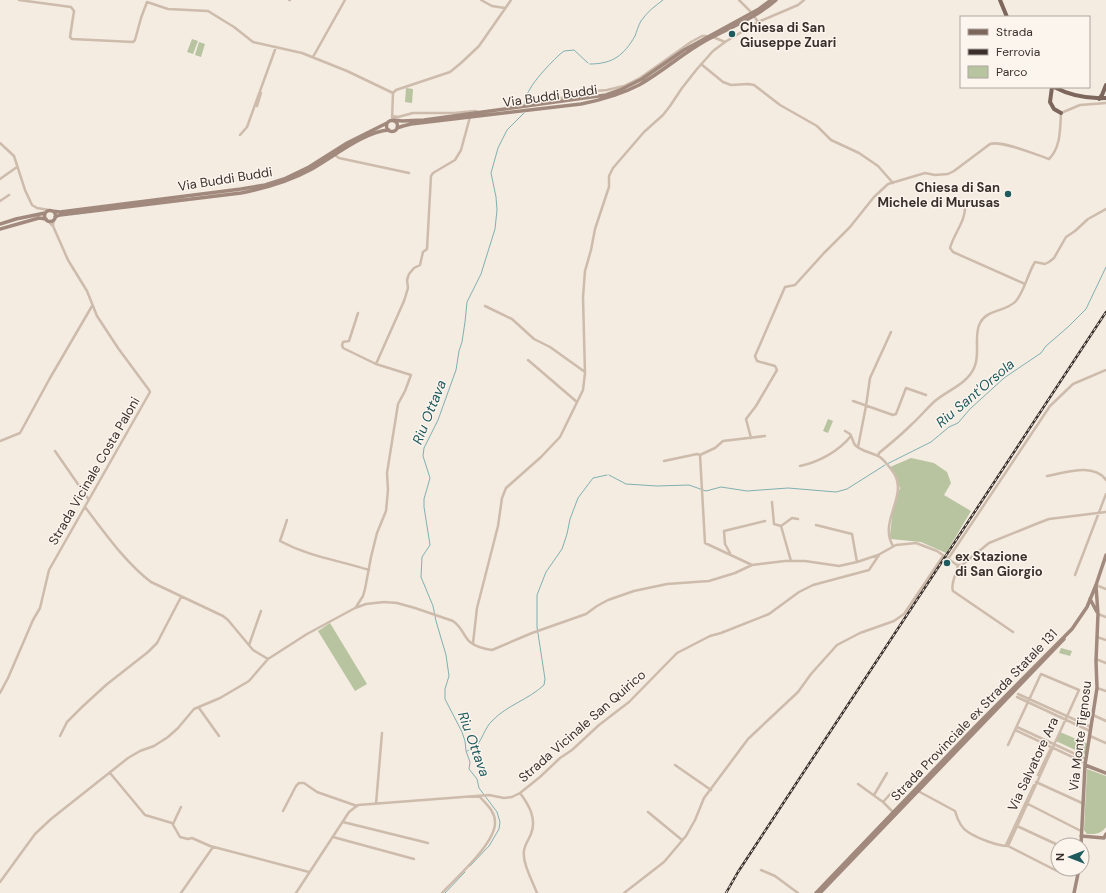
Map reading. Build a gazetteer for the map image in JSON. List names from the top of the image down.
{
  "streets": {
    "main road": ["Via Buddi Buddi", "Strada Provinciale ex Strada Statale 131", "Via Monte Tignosu"],
    "street": ["Strada Vicinale Costa Paloni", "Strada Vicinale San Quirico", "Via Salvatore Ara"]
  },
  "crossings": [
    ["Via Buddi Buddi", "Strada Vicinale Costa Paloni"]
  ],
  "water": ["Riu Sant'Orsola", "Riu Ottava"],
  "places": ["Chiesa di San Giuseppe Zuari", "Chiesa di San Michele di Murusas", "ex Stazione di San Giorgio"],
  "legend": ["Strada", "Ferrovia", "Parco"],
  "north": "left"
}
